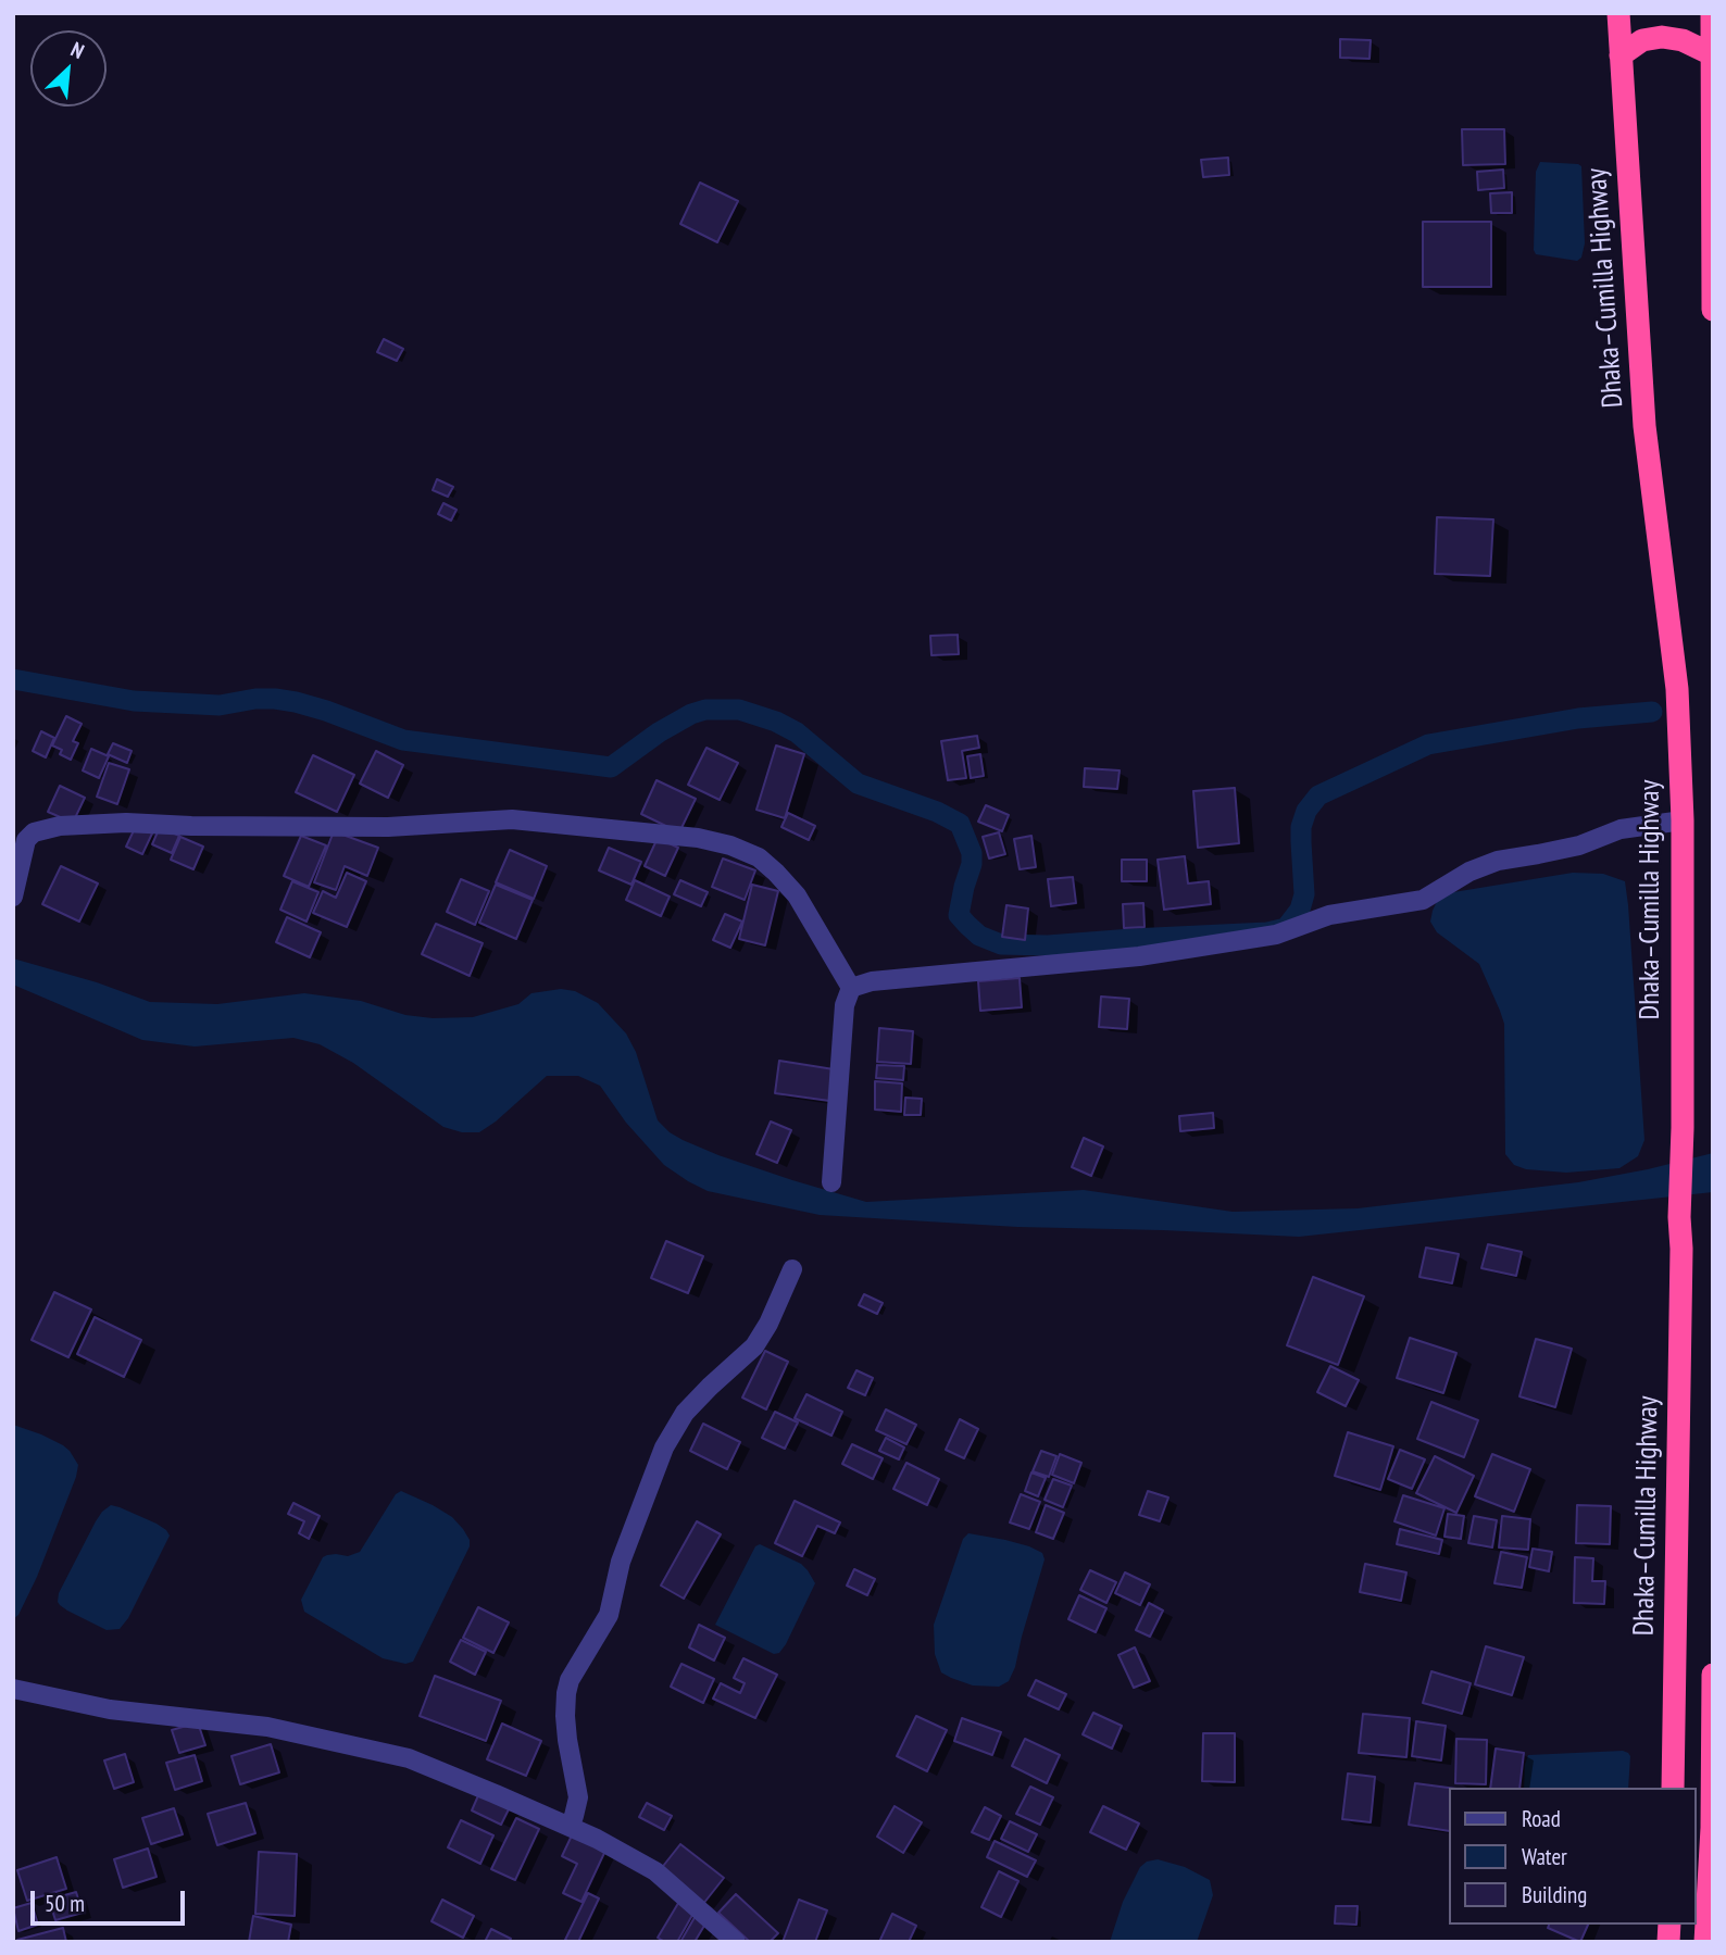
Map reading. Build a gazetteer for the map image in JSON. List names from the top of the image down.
{
  "streets": {
    "highway": ["Dhaka–Cumilla Highway"]
  },
  "legend": ["Road", "Water", "Building"],
  "scale_bar": "50 m",
  "north": "top right"
}
